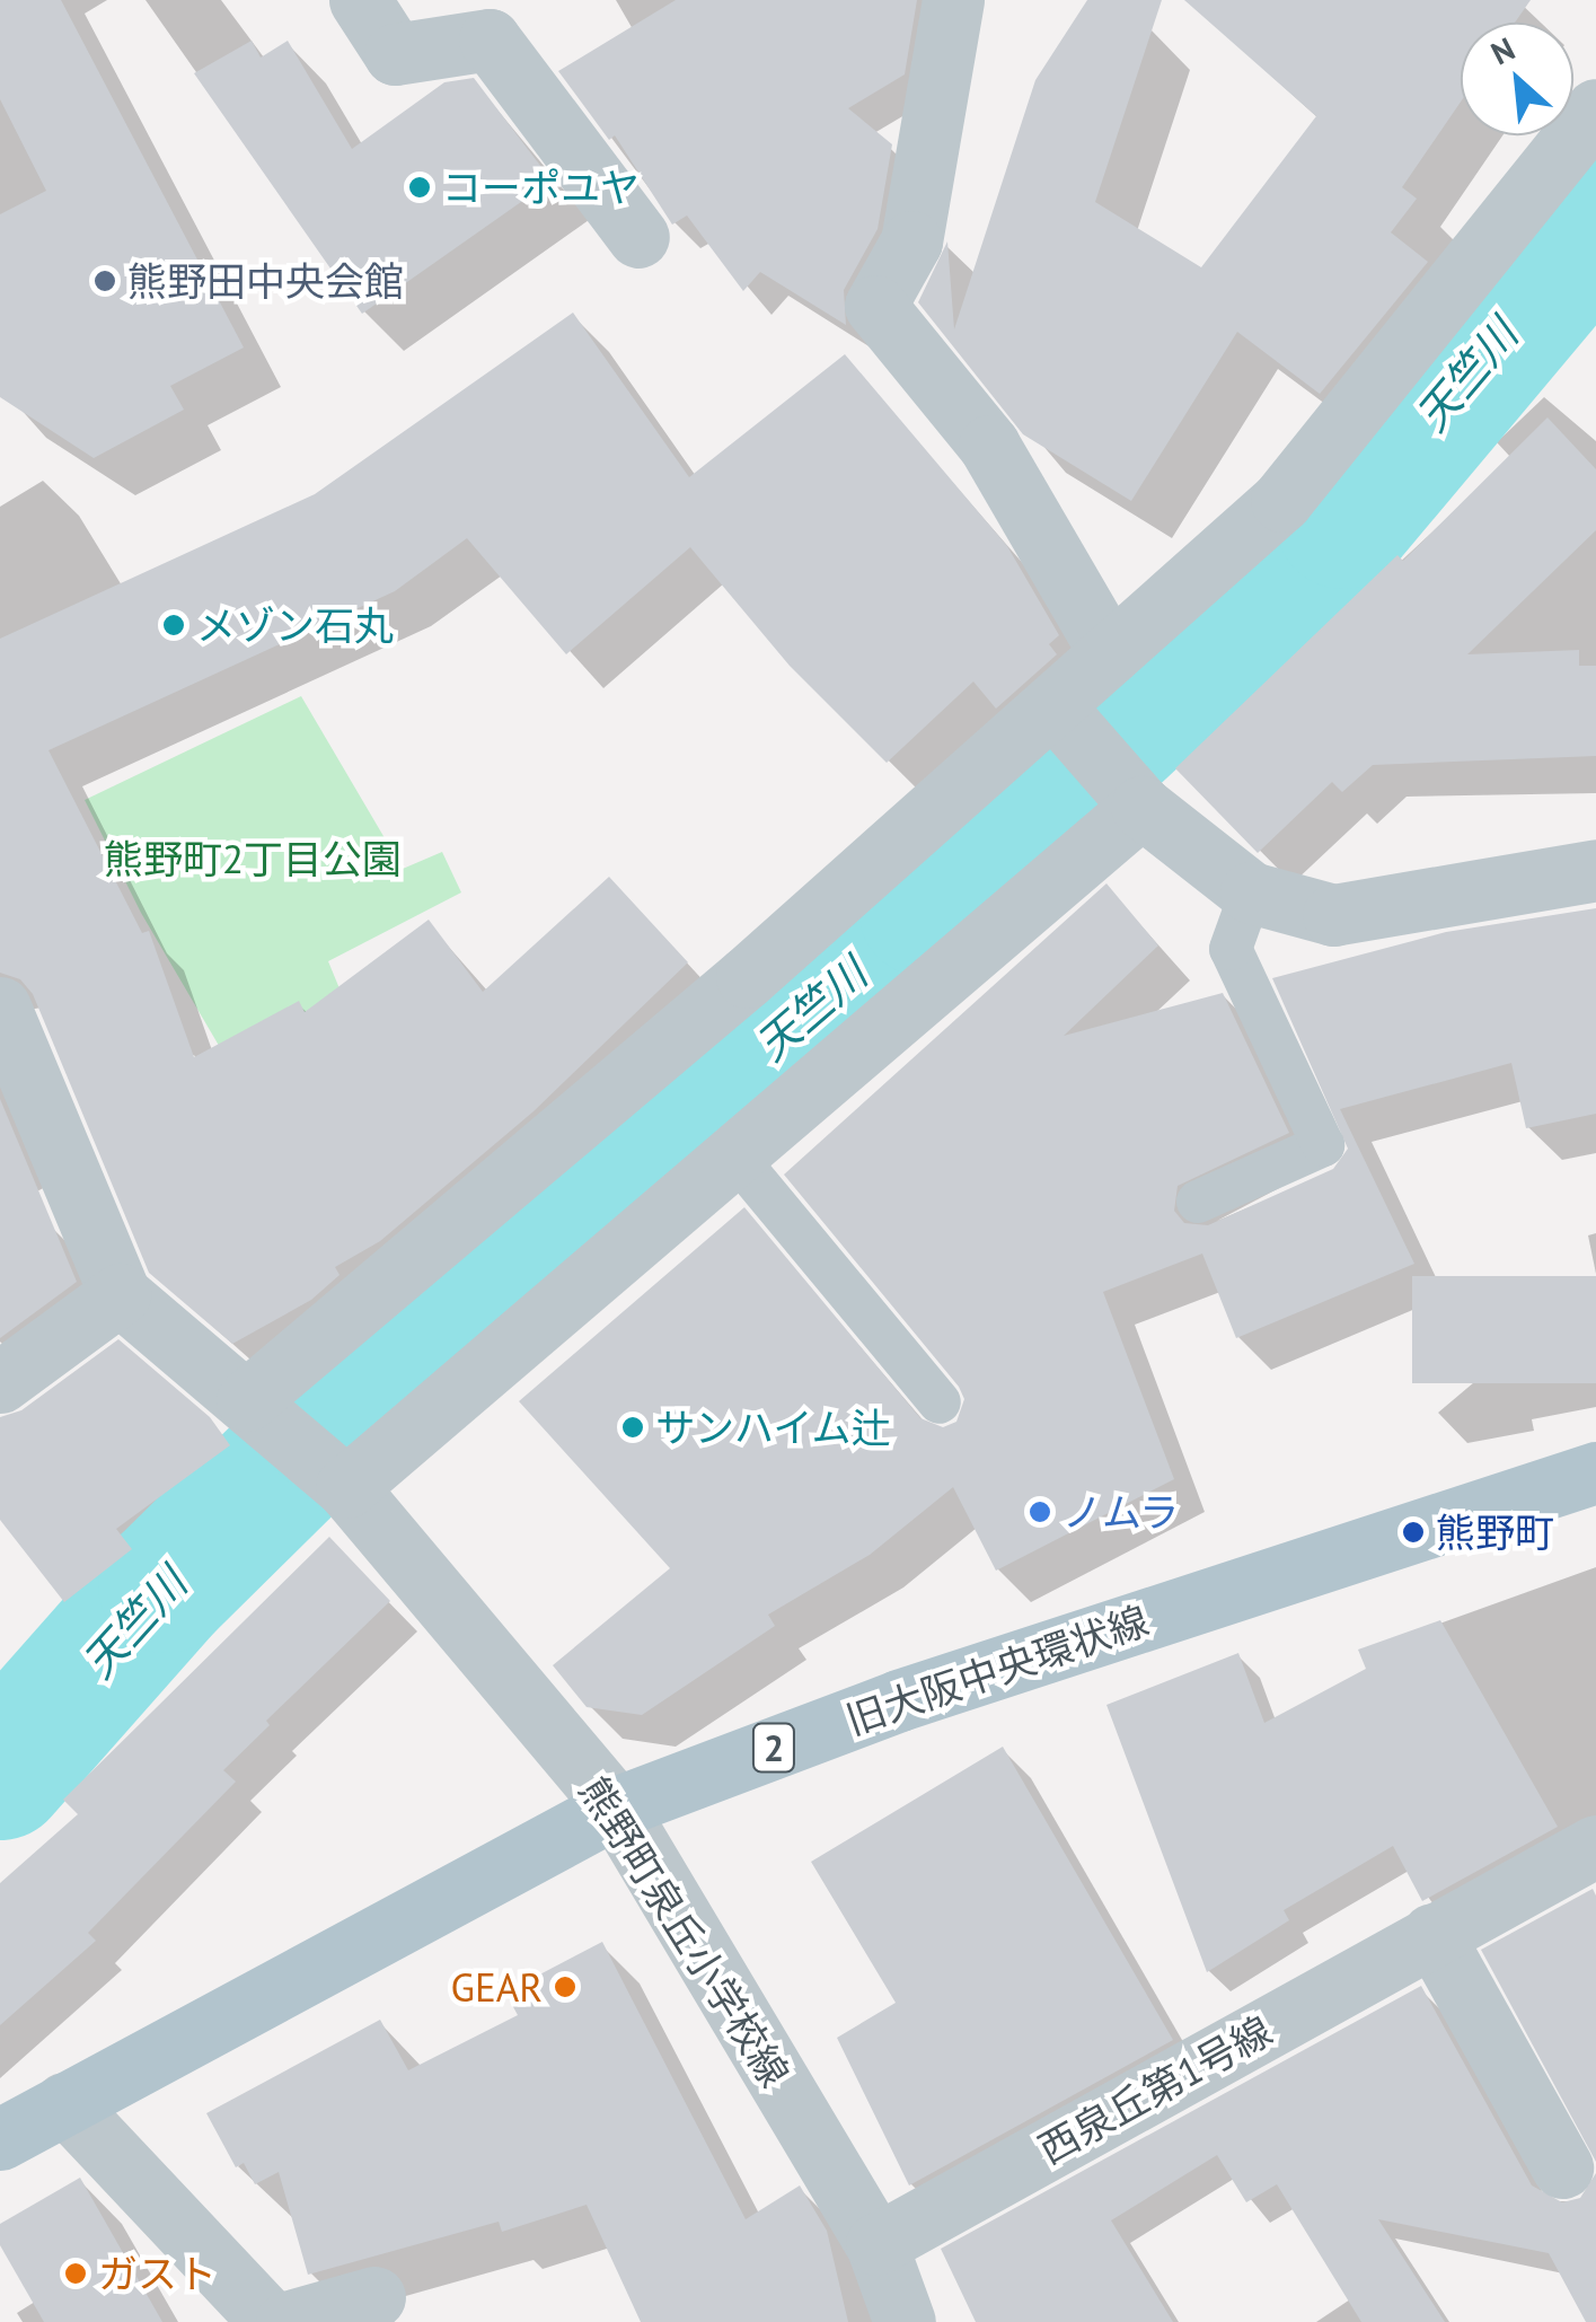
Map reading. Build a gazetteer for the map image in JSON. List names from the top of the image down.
{
  "streets": {
    "main road": ["旧大阪中央環状線", "2"],
    "street": ["熊野町泉丘小学校線", "西泉丘第1号線"]
  },
  "crossings": [
    ["旧大阪中央環状線", "熊野町泉丘小学校線"],
    ["熊野町泉丘小学校線", "西泉丘第1号線"]
  ],
  "water": ["天竺川"],
  "parks": ["熊野町2丁目公園"],
  "places": [
    "コーポユヤ",
    "熊野田中央会館",
    "メゾン石丸",
    "サンハイム辻",
    "ノムラ",
    "熊野町",
    "GEAR",
    "ガスト"
  ],
  "north": "top left"
}
